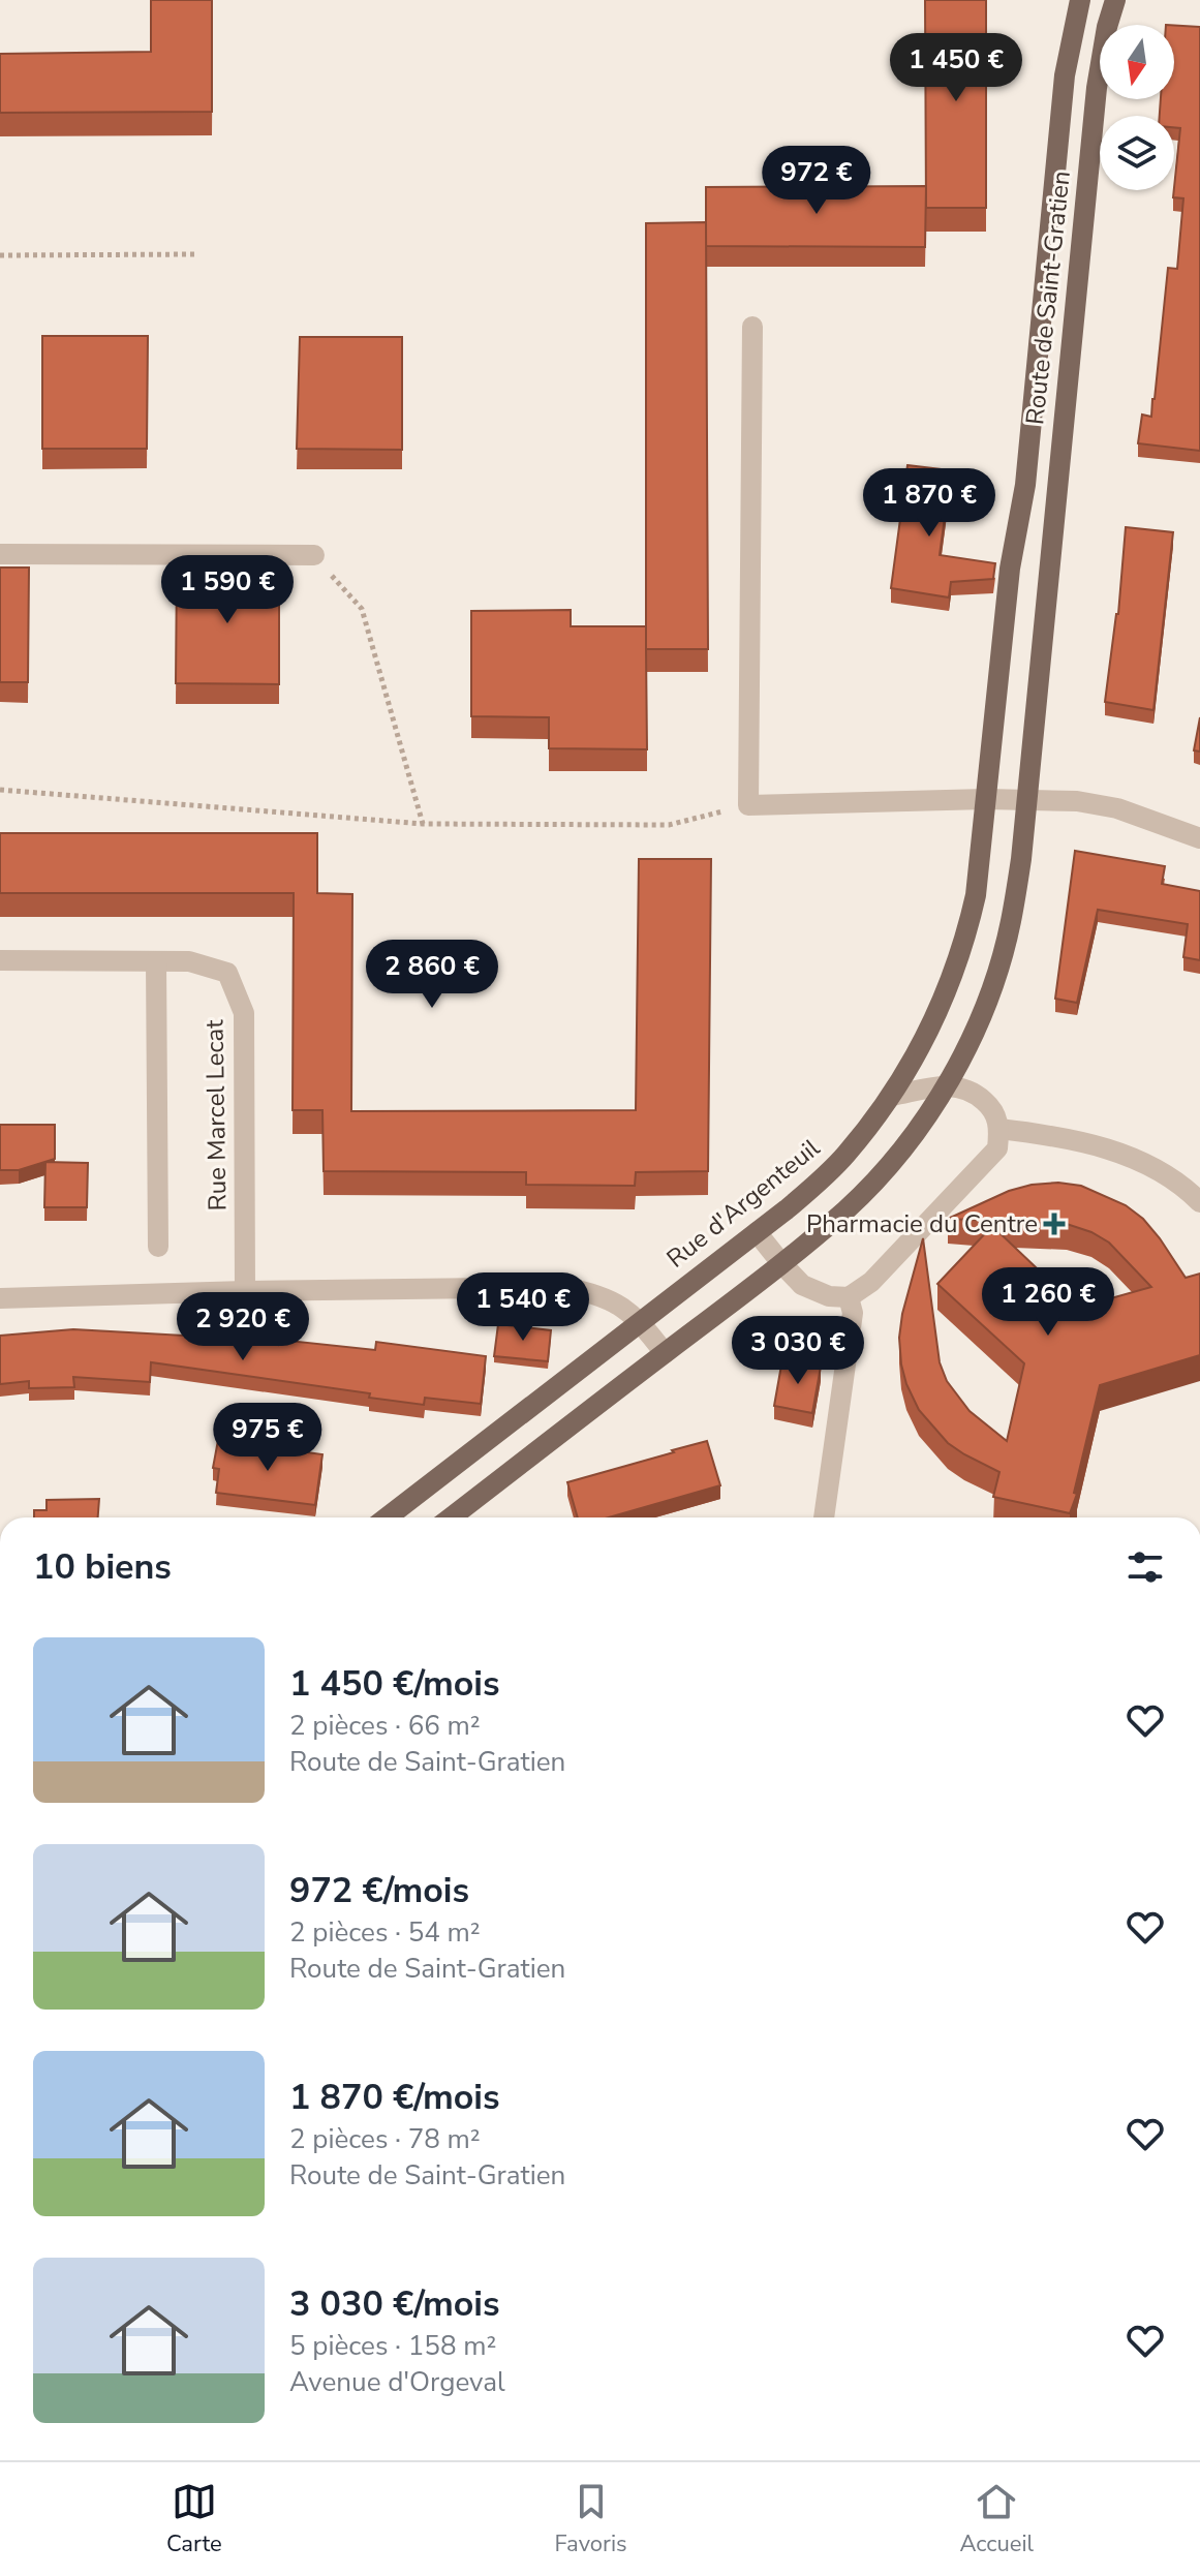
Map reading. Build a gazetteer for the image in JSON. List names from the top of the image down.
{
  "streets": {
    "main road": ["Route de Saint-Gratien", "Rue d'Argenteuil"],
    "street": ["Rue Marcel Lecat"]
  },
  "crossings": [
    ["Route de Saint-Gratien", "Rue d'Argenteuil"]
  ],
  "places": {
    "health": ["Pharmacie du Centre"]
  },
  "north": "bottom",
  "page": {
    "price": [
      "1 450 €",
      "972 €",
      "1 870 €",
      "1 590 €",
      "2 860 €",
      "1 260 €",
      "1 540 €",
      "2 920 €",
      "3 030 €",
      "975 €"
    ],
    "heading": "10 biens",
    "list": [
      {
        "name": "1 450 €/mois",
        "note": "2 pièces · 66 m² · Route de Saint-Gratien"
      },
      {
        "name": "972 €/mois",
        "note": "2 pièces · 54 m² · Route de Saint-Gratien"
      },
      {
        "name": "1 870 €/mois",
        "note": "2 pièces · 78 m² · Route de Saint-Gratien"
      },
      {
        "name": "3 030 €/mois",
        "note": "5 pièces · 158 m² · Avenue d'Orgeval"
      }
    ],
    "tabs": ["Carte", "Favoris", "Accueil"]
  }
}
